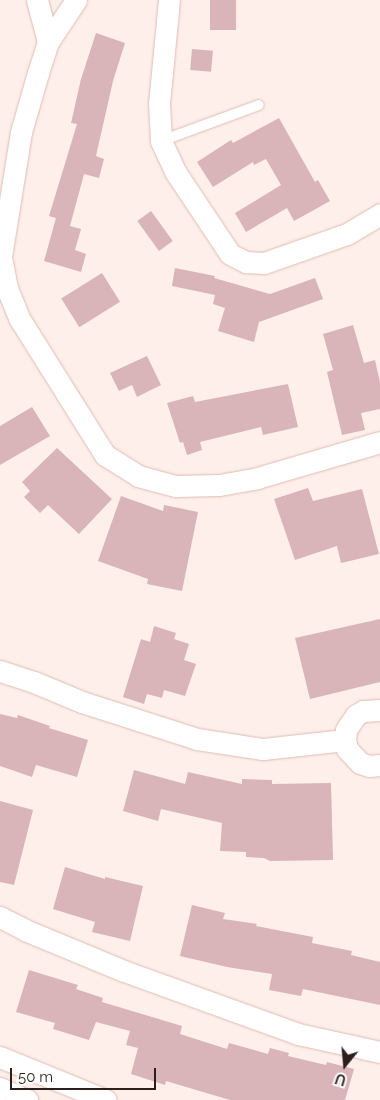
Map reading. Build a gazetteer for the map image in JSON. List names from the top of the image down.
{
  "scale_bar": "50 m",
  "north": "bottom"
}
